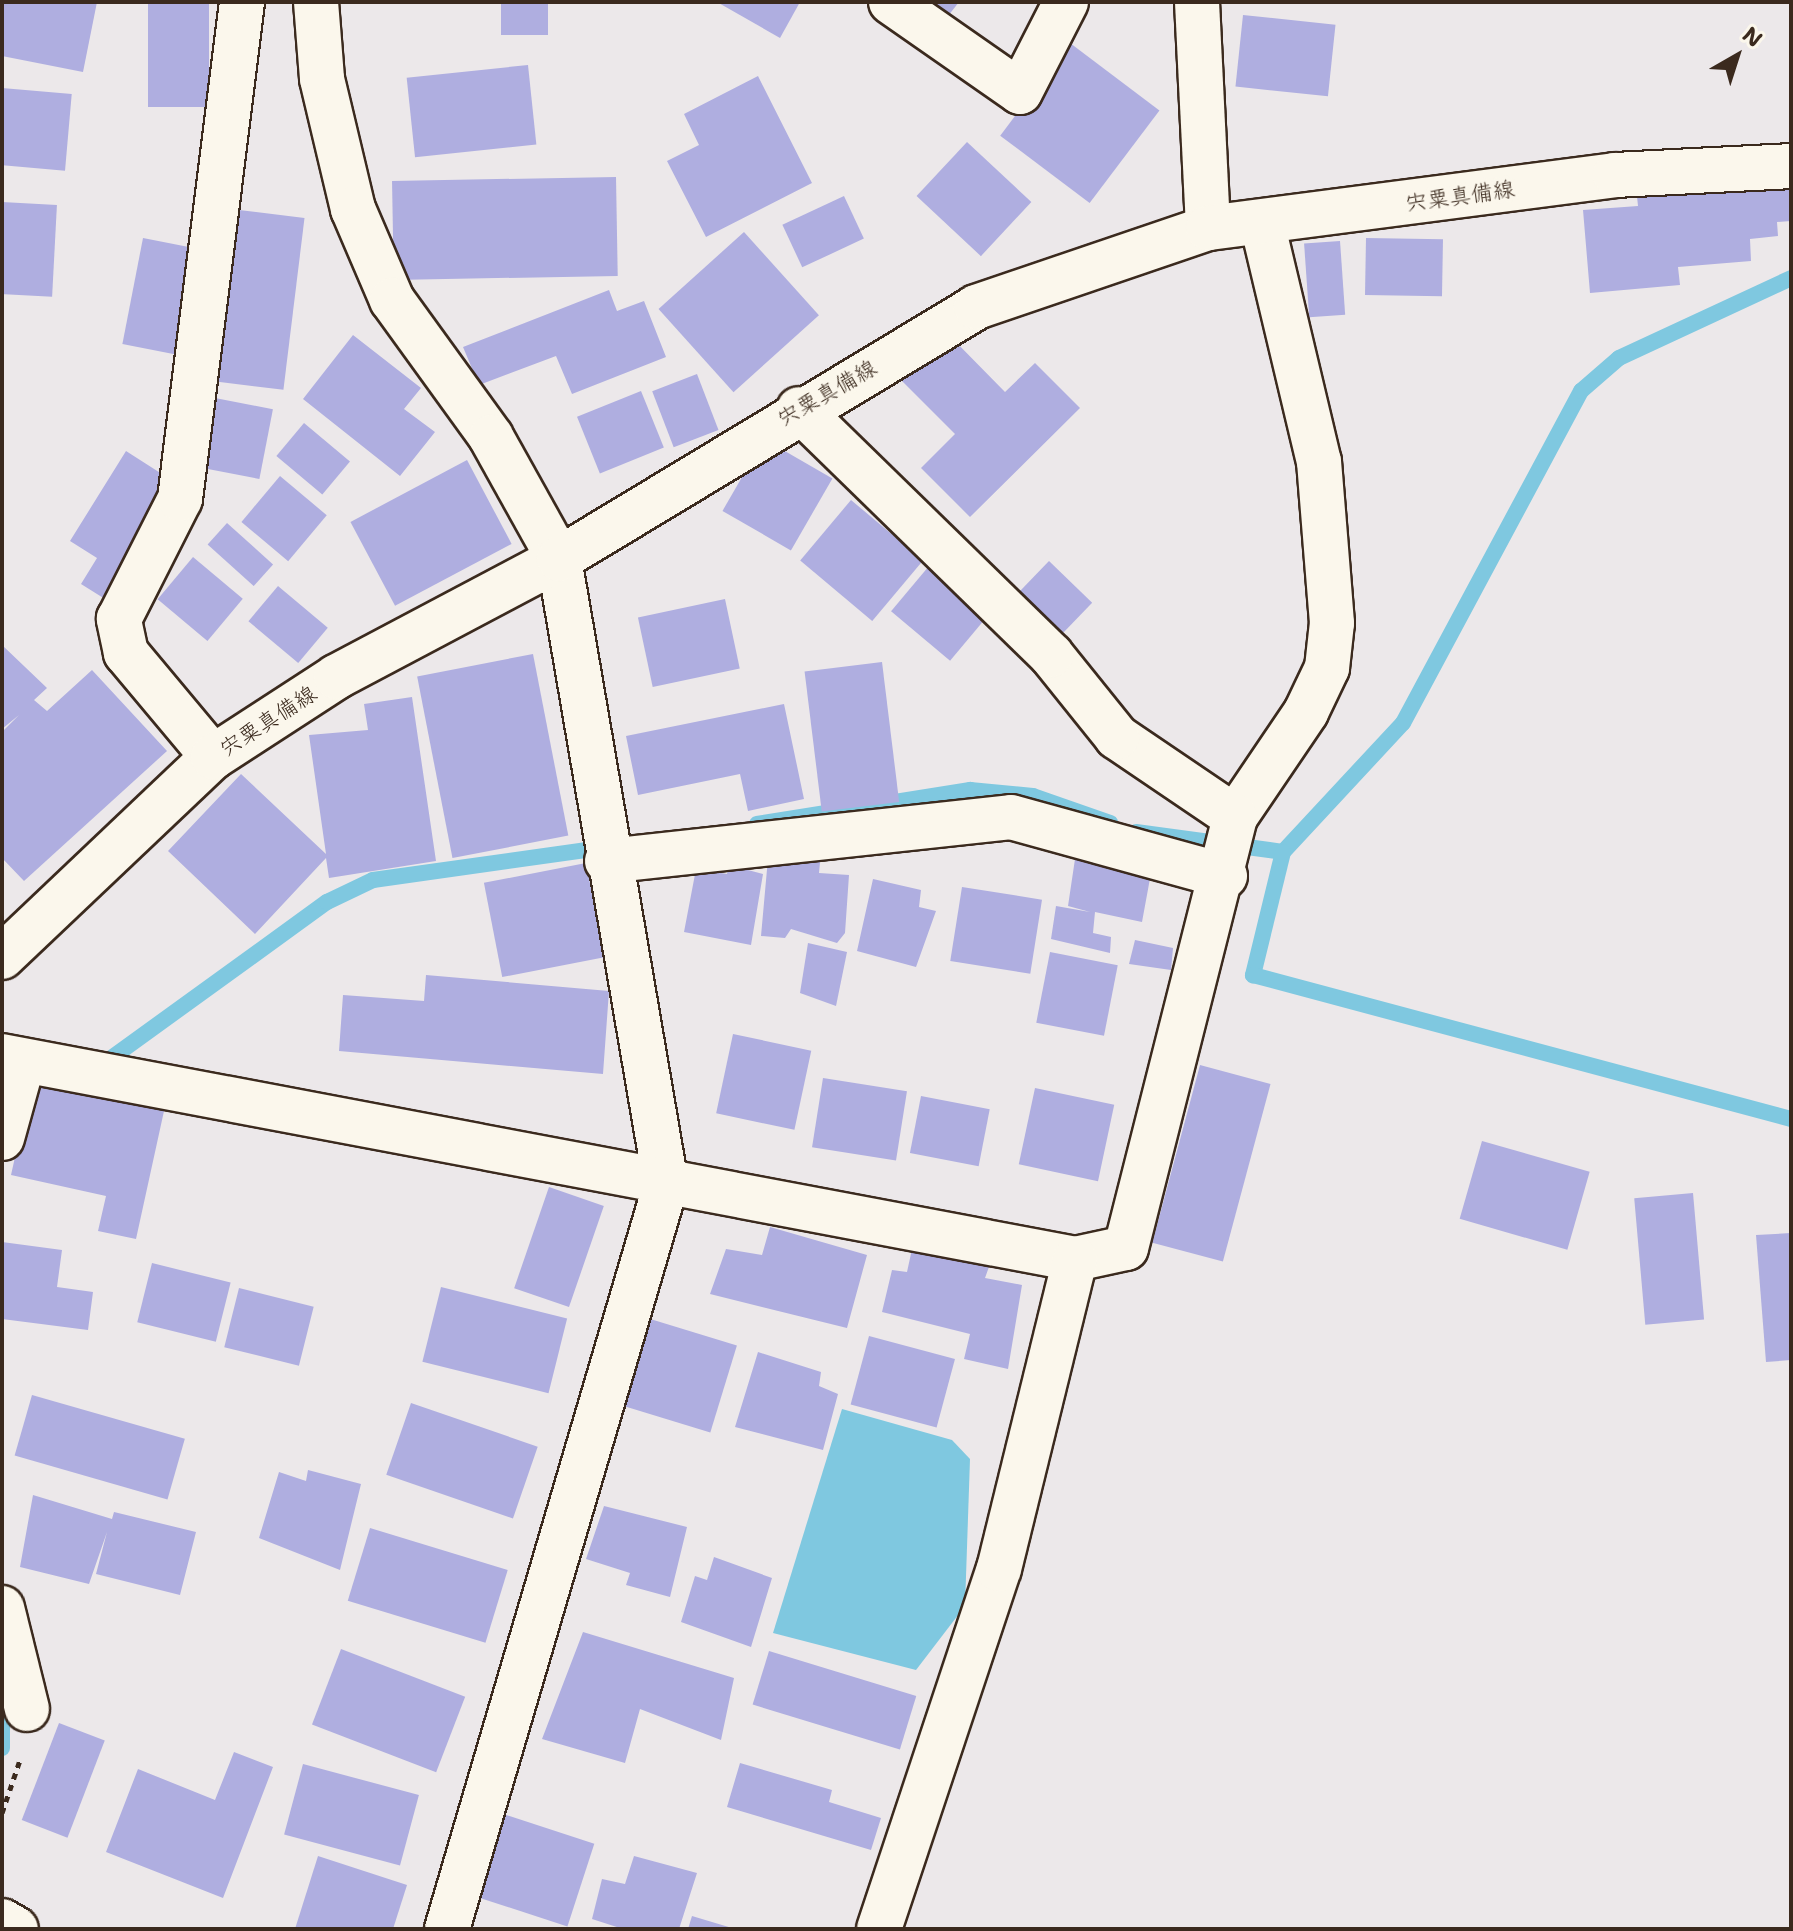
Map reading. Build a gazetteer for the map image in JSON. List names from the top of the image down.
{
  "streets": {
    "street": ["宍粟真備線"]
  },
  "north": "top right"
}
